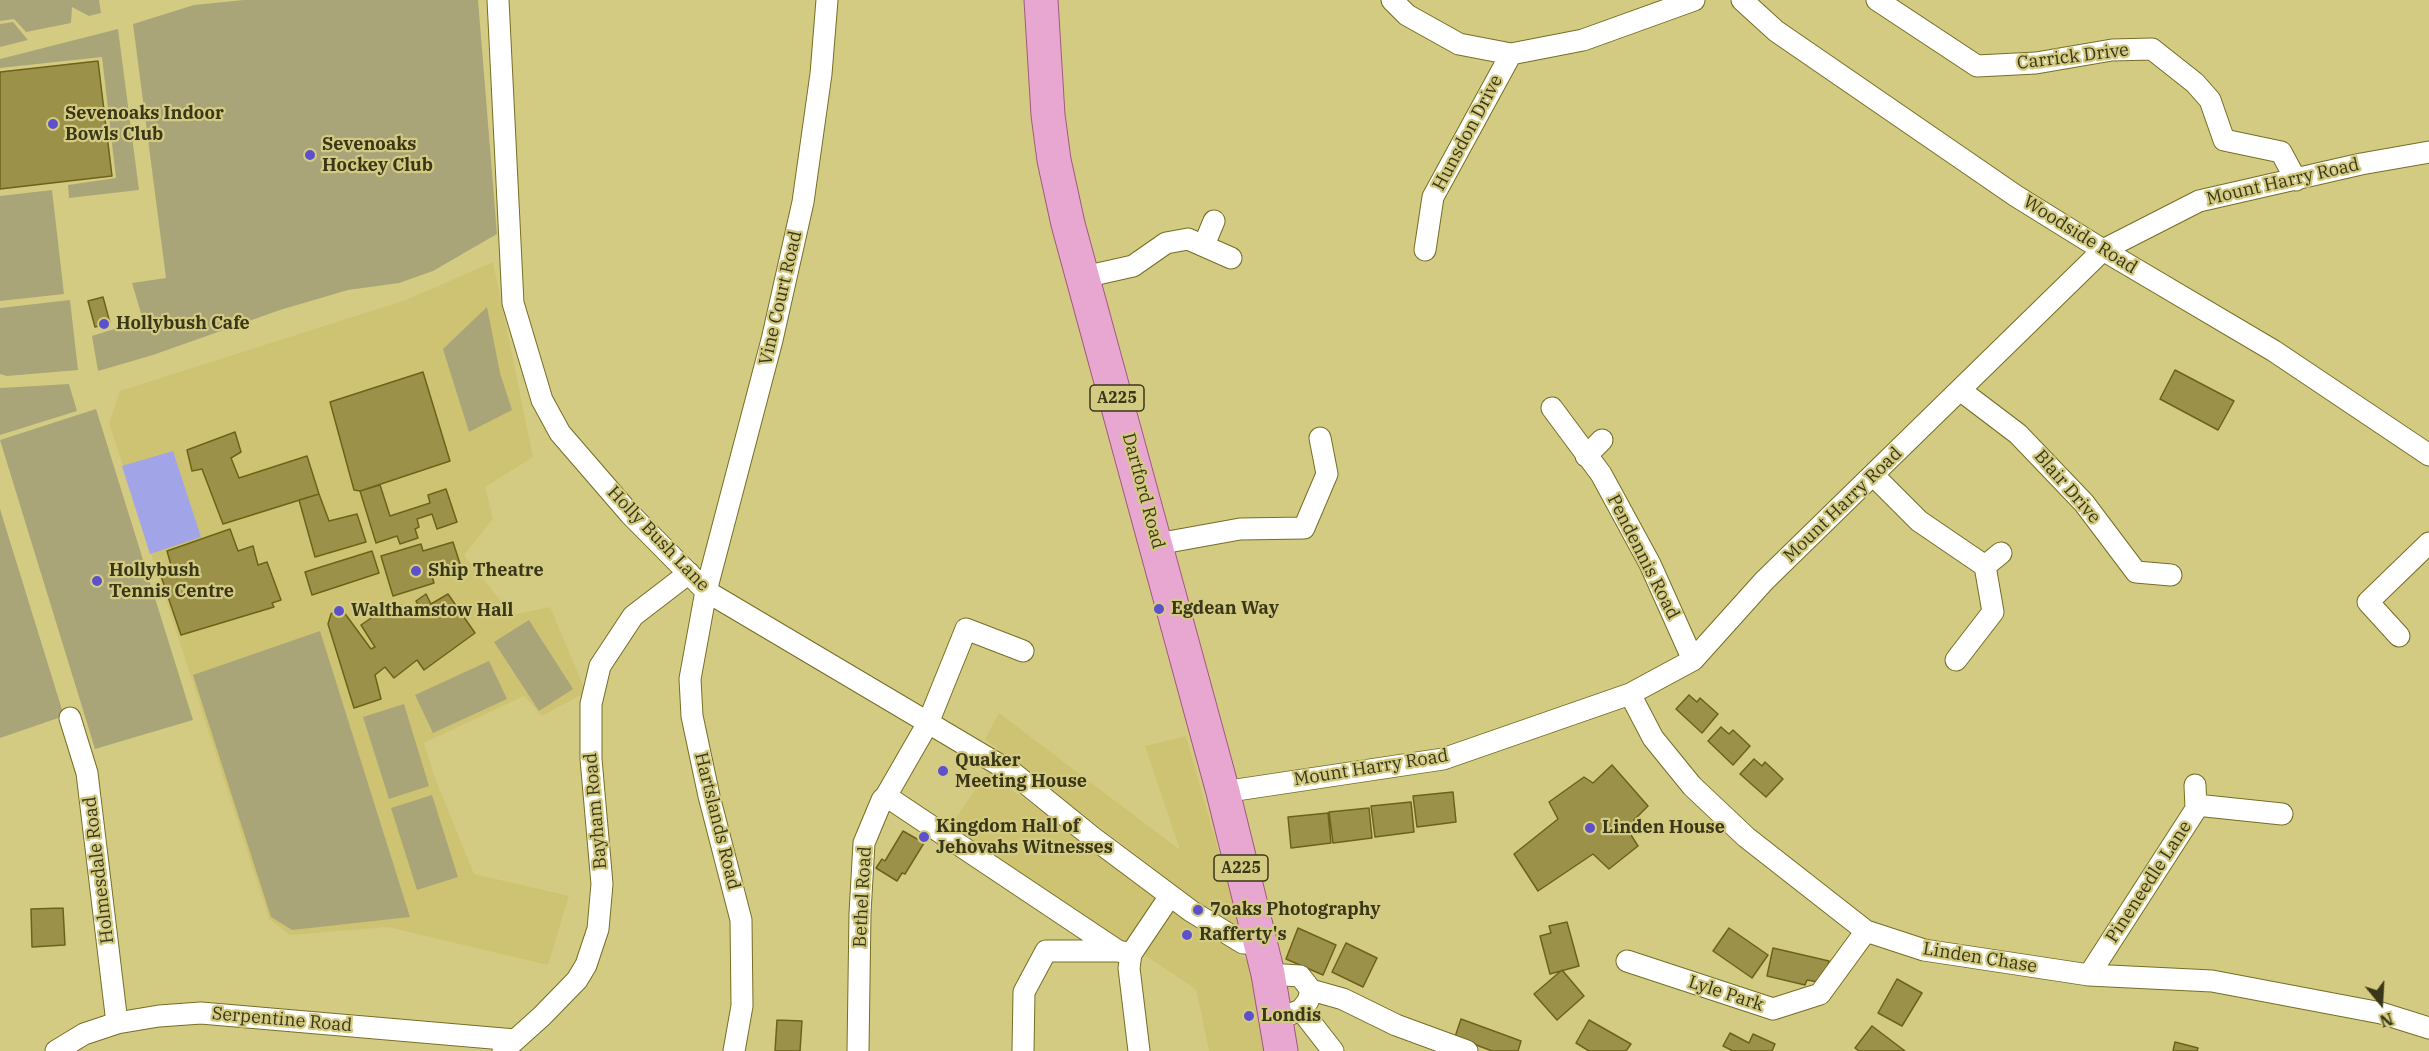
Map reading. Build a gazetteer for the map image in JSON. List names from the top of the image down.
{
  "streets": {
    "main road": ["A225", "Dartford Road"],
    "street": [
      "Carrick Drive",
      "Hunsdon Drive",
      "Mount Harry Road",
      "Woodside Road",
      "Vine Court Road",
      "Blair Drive",
      "Holly Bush Lane",
      "Pendennis Road",
      "Bayham Road",
      "Hartslands Road",
      "Holmesdale Road",
      "Pineneedle Lane",
      "Bethel Road",
      "Linden Chase",
      "Lyle Park",
      "Serpentine Road"
    ]
  },
  "crossings": [
    ["Carrick Drive", "Mount Harry Road"],
    ["Mount Harry Road", "Woodside Road"],
    ["Mount Harry Road", "Blair Drive"],
    ["Mount Harry Road", "Dartford Road"],
    ["Mount Harry Road", "Pendennis Road"],
    ["Mount Harry Road", "Linden Chase"],
    ["Vine Court Road", "Holly Bush Lane"],
    ["Vine Court Road", "Hartslands Road"],
    ["A225", "Dartford Road"],
    ["A225", "Holly Bush Lane"],
    ["Dartford Road", "Holly Bush Lane"],
    ["Holly Bush Lane", "Bayham Road"],
    ["Holly Bush Lane", "Hartslands Road"],
    ["Holly Bush Lane", "Bethel Road"],
    ["Bayham Road", "Serpentine Road"],
    ["Holmesdale Road", "Serpentine Road"],
    ["Pineneedle Lane", "Linden Chase"],
    ["Linden Chase", "Lyle Park"]
  ],
  "places": [
    "Sevenoaks Indoor Bowls Club",
    "Sevenoaks Hockey Club",
    "Hollybush Cafe",
    "Ship Theatre",
    "Hollybush Tennis Centre",
    "Egdean Way",
    "Walthamstow Hall",
    "Quaker Meeting House",
    "Linden House",
    "Kingdom Hall of Jehovahs Witnesses",
    "7oaks Photography",
    "Rafferty's",
    "Londis"
  ],
  "north": "bottom"
}
